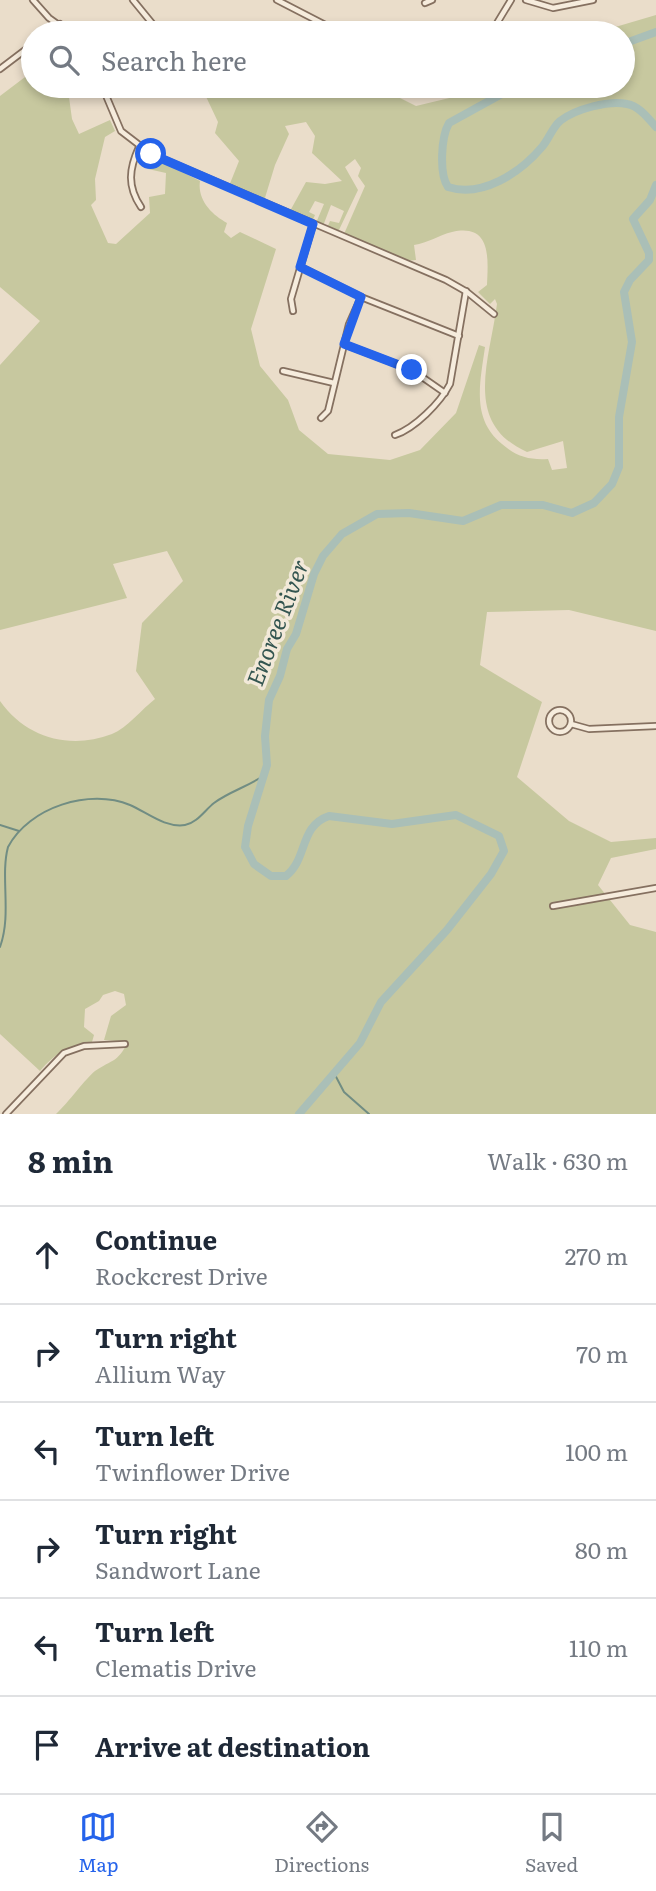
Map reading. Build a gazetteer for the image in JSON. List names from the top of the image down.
{
  "water": ["Enoree River"],
  "page": {
    "search": "Search here",
    "heading": ["8 min", "Walk · 630 m"],
    "list": [
      ["Continue", "Rockcrest Drive", "270 m"],
      ["Turn right", "Allium Way", "70 m"],
      ["Turn left", "Twinflower Drive", "100 m"],
      ["Turn right", "Sandwort Lane", "80 m"],
      ["Turn left", "Clematis Drive", "110 m"],
      "Arrive at destination"
    ],
    "nav": ["Map", "Directions", "Saved"]
  }
}
